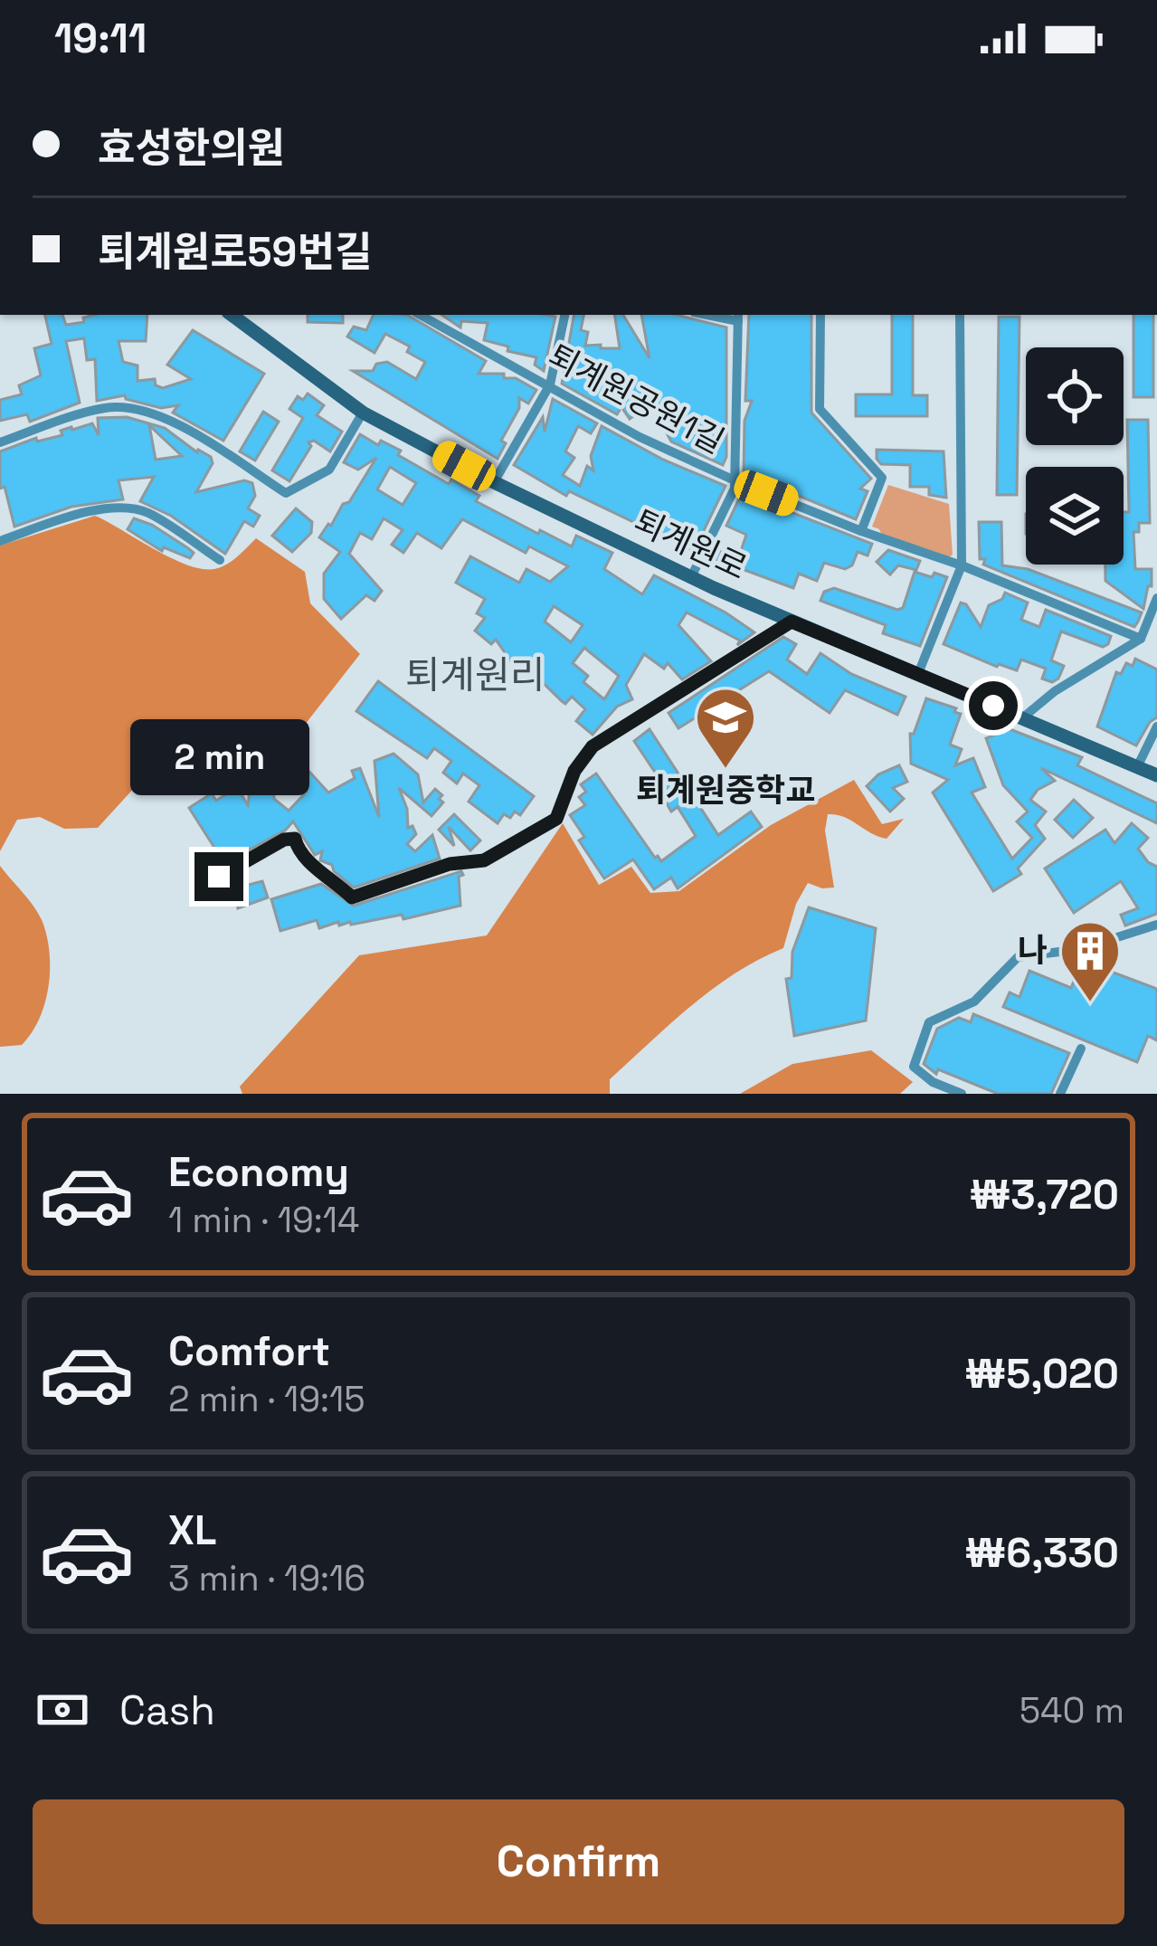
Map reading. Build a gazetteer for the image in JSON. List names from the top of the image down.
{
  "streets": {
    "street": ["퇴계원공원1길", "퇴계원로"]
  },
  "districts": ["퇴계원리"],
  "places": {
    "school or university": ["퇴계원중학교"],
    "building": ["나"]
  },
  "page": {
    "status": "19:11",
    "banner": ["효성한의원", "퇴계원로59번길"],
    "bubble": "2 min",
    "list": [
      {
        "name": "Economy",
        "note": "1 min · 19:14",
        "value": "₩3,720"
      },
      {
        "name": "Comfort",
        "note": "2 min · 19:15",
        "value": "₩5,020"
      },
      {
        "name": "XL",
        "note": "3 min · 19:16",
        "value": "₩6,330"
      }
    ],
    "pay": ["Cash", "540 m"],
    "buttons": "Confirm"
  }
}
